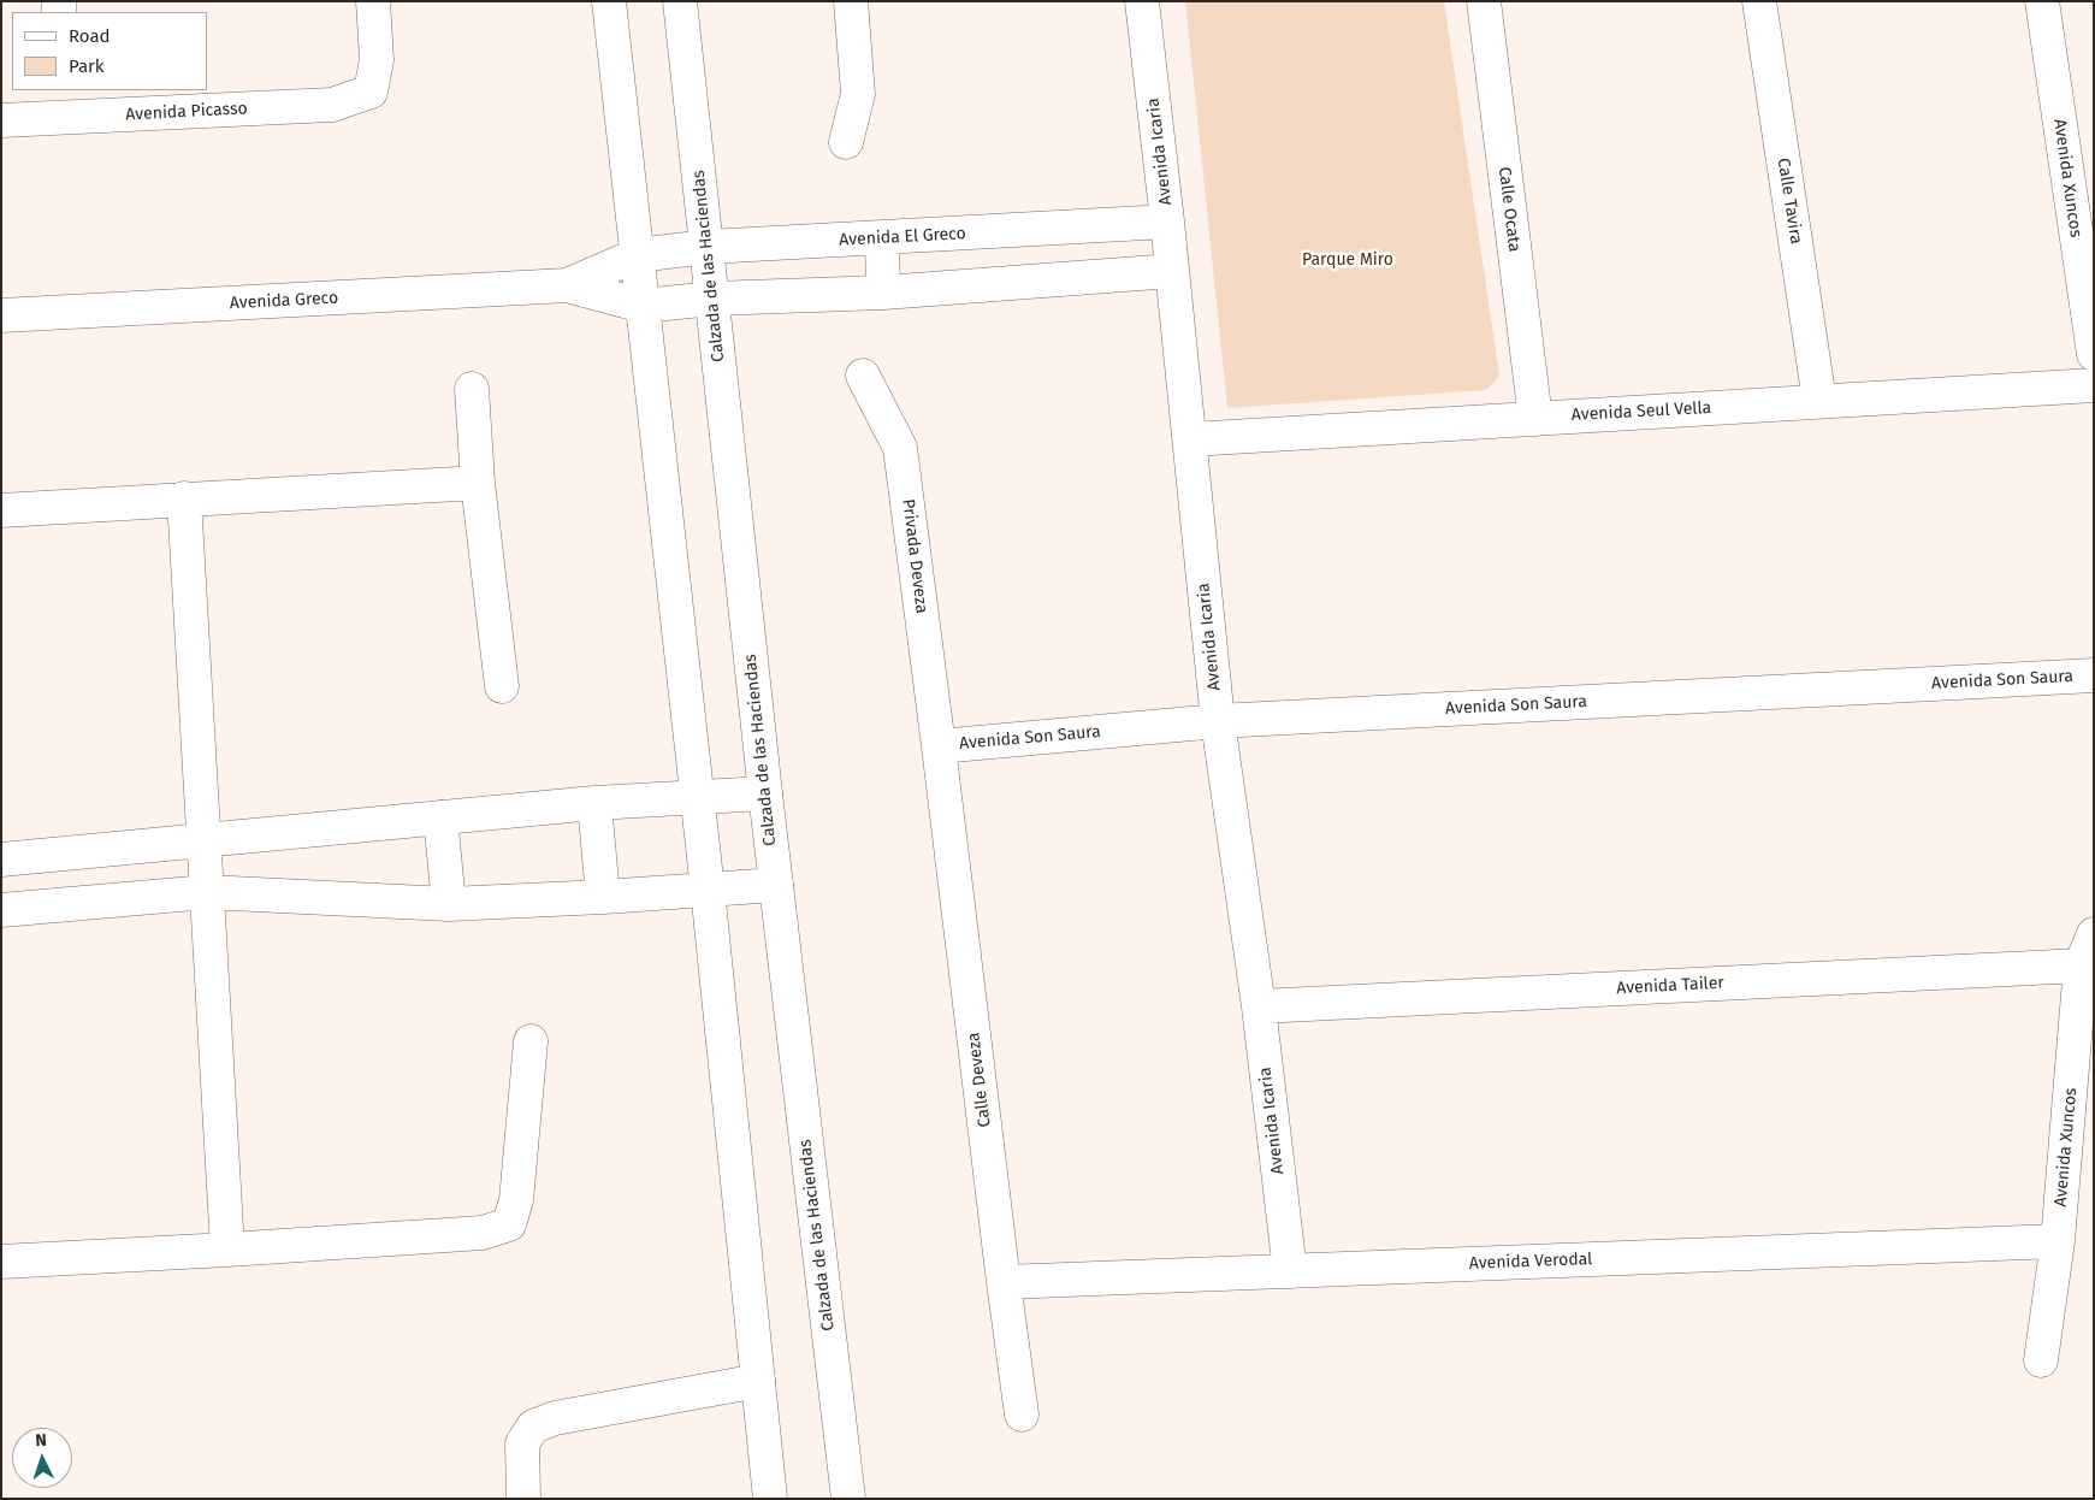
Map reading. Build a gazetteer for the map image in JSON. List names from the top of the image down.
{
  "streets": {
    "street": [
      "Avenida Picasso",
      "Avenida Icaria",
      "Avenida Xuncos",
      "Calle Tavira",
      "Calle Ocata",
      "Avenida El Greco",
      "Calzada de las Haciendas",
      "Avenida Greco",
      "Avenida Seul Vella",
      "Privada Deveza",
      "Avenida Son Saura",
      "Avenida Tailer",
      "Calle Deveza",
      "Avenida Verodal"
    ]
  },
  "crossings": [
    ["Avenida Icaria", "Avenida El Greco"],
    ["Avenida Icaria", "Avenida Seul Vella"],
    ["Avenida Icaria", "Avenida Son Saura"],
    ["Avenida Icaria", "Avenida Tailer"],
    ["Avenida Icaria", "Avenida Verodal"],
    ["Avenida Xuncos", "Avenida Tailer"],
    ["Avenida Xuncos", "Avenida Verodal"],
    ["Calle Tavira", "Avenida Seul Vella"],
    ["Calle Ocata", "Avenida Seul Vella"],
    ["Avenida El Greco", "Calzada de las Haciendas"],
    ["Avenida El Greco", "Avenida Greco"],
    ["Privada Deveza", "Avenida Son Saura"],
    ["Privada Deveza", "Calle Deveza"],
    ["Avenida Son Saura", "Calle Deveza"],
    ["Calle Deveza", "Avenida Verodal"]
  ],
  "parks": ["Parque Miro"],
  "legend": ["Road", "Park"],
  "north": "top"
}
